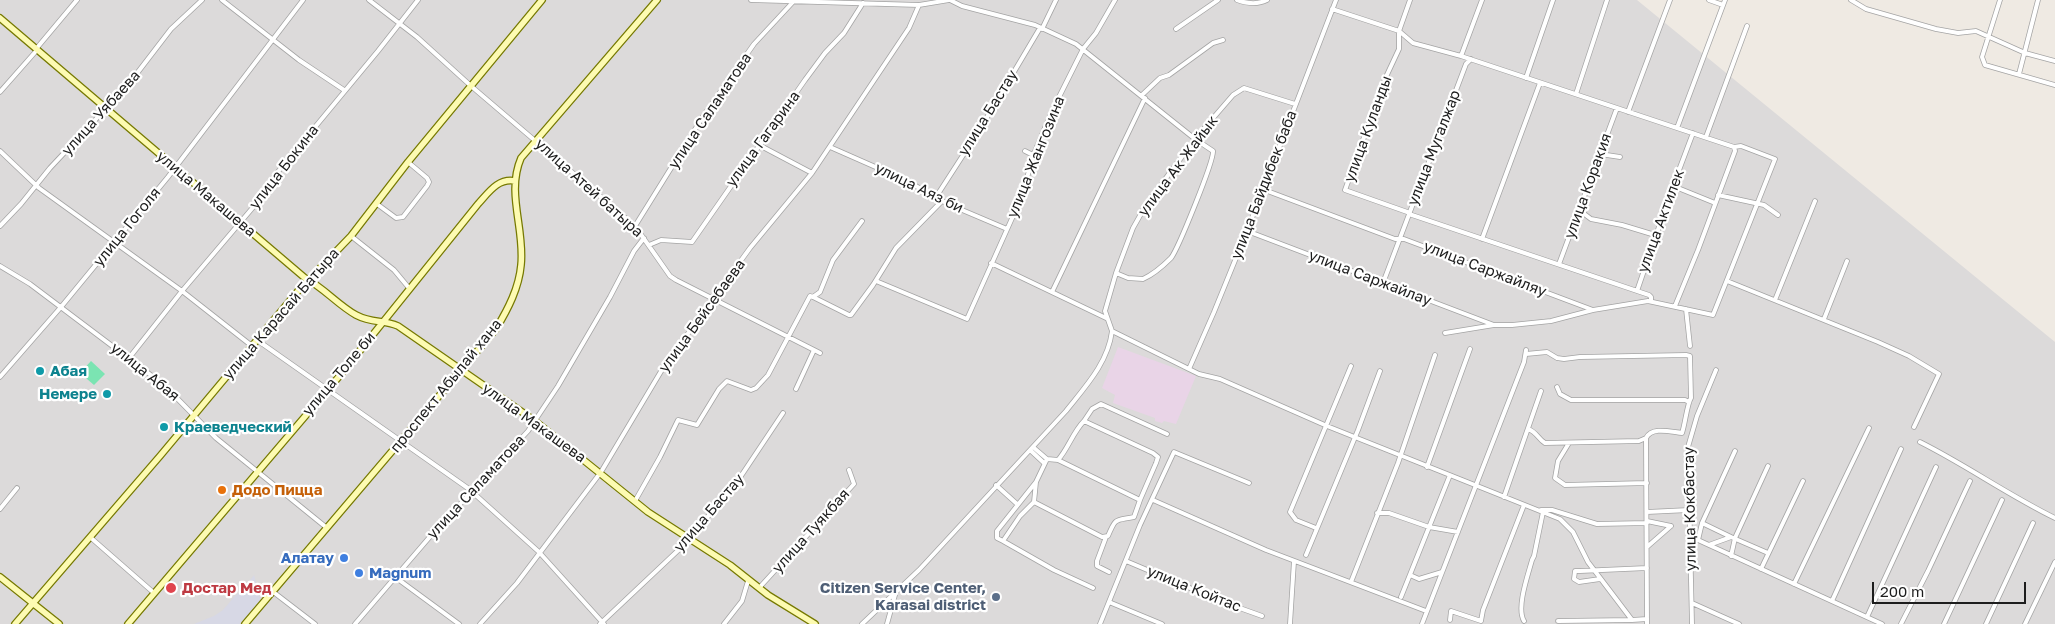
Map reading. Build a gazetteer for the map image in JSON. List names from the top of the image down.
{
  "streets": {
    "main road": [
      "улица Макашева",
      "улица Карасай Батыра",
      "улица Толе би",
      "проспект Абылай хана"
    ],
    "street": [
      "улица Саламатова",
      "улица Уябаева",
      "улица Бастау",
      "улица Куланды",
      "улица Гагарина",
      "улица Мугалжар",
      "улица Жангозина",
      "улица Ак Жайык",
      "улица Бокина",
      "улица Байдибек баба",
      "улица Коракия",
      "улица Атей батыра",
      "улица Аяз би",
      "улица Актилек",
      "улица Гоголя",
      "улица Саржайляу",
      "улица Саржайлау",
      "улица Бейсебаева",
      "улица Абая",
      "улица Кокбастау",
      "улица Туякбая",
      "улица Койтас"
    ]
  },
  "crossings": [
    ["улица Саламатова", "улица Атей батыра"],
    ["улица Саламатова", "улица Макашева"],
    ["улица Уябаева", "улица Макашева"],
    ["улица Бастау", "улица Аяз би"],
    ["улица Бастау", "улица Макашева"],
    ["улица Куланды", "улица Мугалжар"],
    ["улица Гагарина", "улица Атей батыра"],
    ["улица Мугалжар", "улица Саржайляу"],
    ["улица Мугалжар", "улица Саржайлау"],
    ["улица Жангозина", "улица Аяз би"],
    ["улица Ак Жайык", "улица Байдибек баба"],
    ["улица Бокина", "улица Атей батыра"],
    ["улица Бокина", "улица Макашева"],
    ["улица Бокина", "улица Абая"],
    ["улица Байдибек баба", "улица Саржайляу"],
    ["улица Байдибек баба", "улица Саржайлау"],
    ["улица Атей батыра", "улица Карасай Батыра"],
    ["улица Атей батыра", "улица Бейсебаева"],
    ["улица Атей батыра", "проспект Абылай хана"],
    ["улица Аяз би", "улица Бейсебаева"],
    ["улица Макашева", "улица Гоголя"],
    ["улица Макашева", "улица Карасай Батыра"],
    ["улица Макашева", "улица Бейсебаева"],
    ["улица Макашева", "улица Толе би"],
    ["улица Макашева", "проспект Абылай хана"],
    ["улица Макашева", "улица Туякбая"],
    ["улица Актилек", "улица Саржайляу"],
    ["улица Гоголя", "улица Абая"],
    ["улица Карасай Батыра", "улица Абая"],
    ["улица Абая", "улица Толе би"],
    ["улица Абая", "проспект Абылай хана"],
    ["улица Толе би", "проспект Абылай хана"]
  ],
  "places": [
    "Абая",
    "Немере",
    "Краеведческий",
    "Додо Пицца",
    "Алатау",
    "Magnum",
    "Достар Мед",
    "Citizen Service Center, Karasai district"
  ],
  "scale_bar": "200 m"
}
